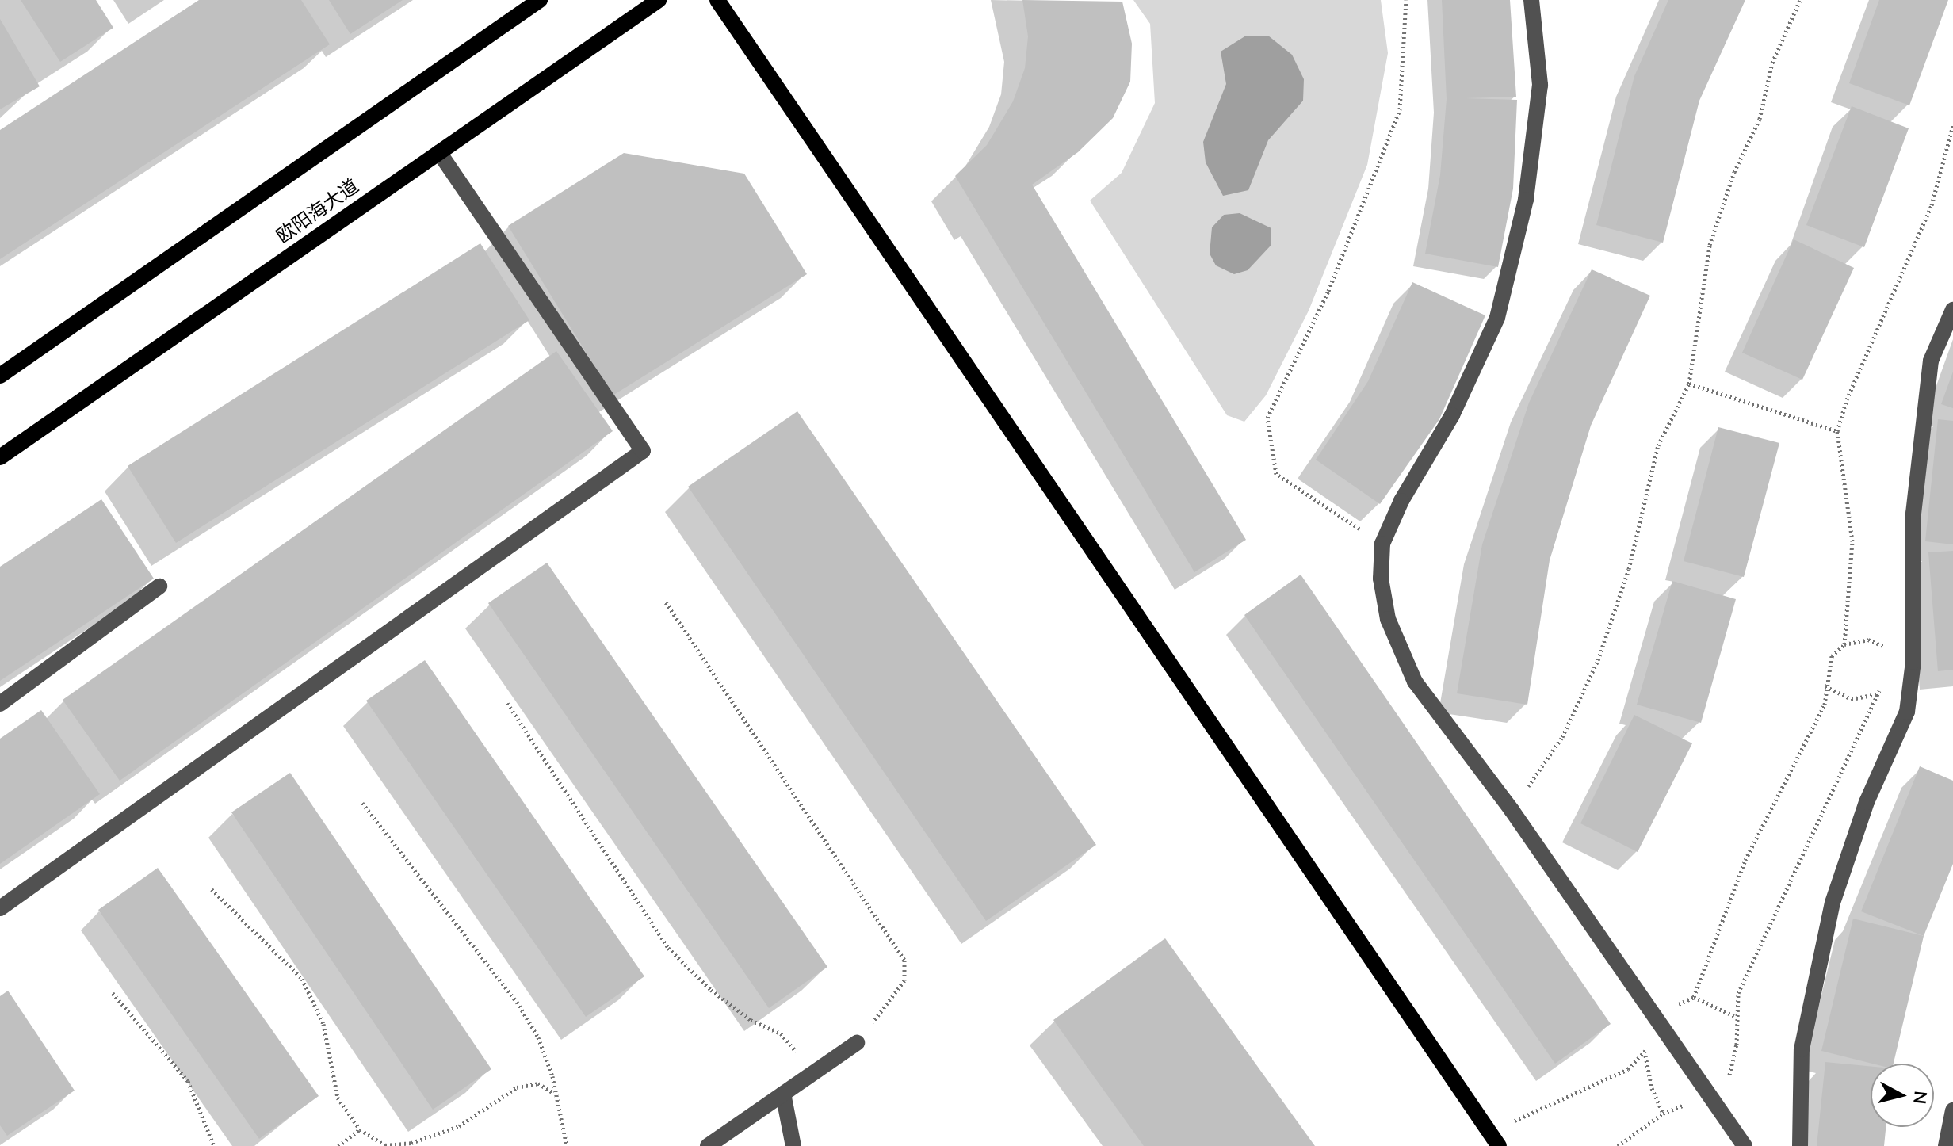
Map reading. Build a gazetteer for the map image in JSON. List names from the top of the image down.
{
  "streets": {
    "main road": ["欧阳海大道"]
  },
  "north": "right"
}
